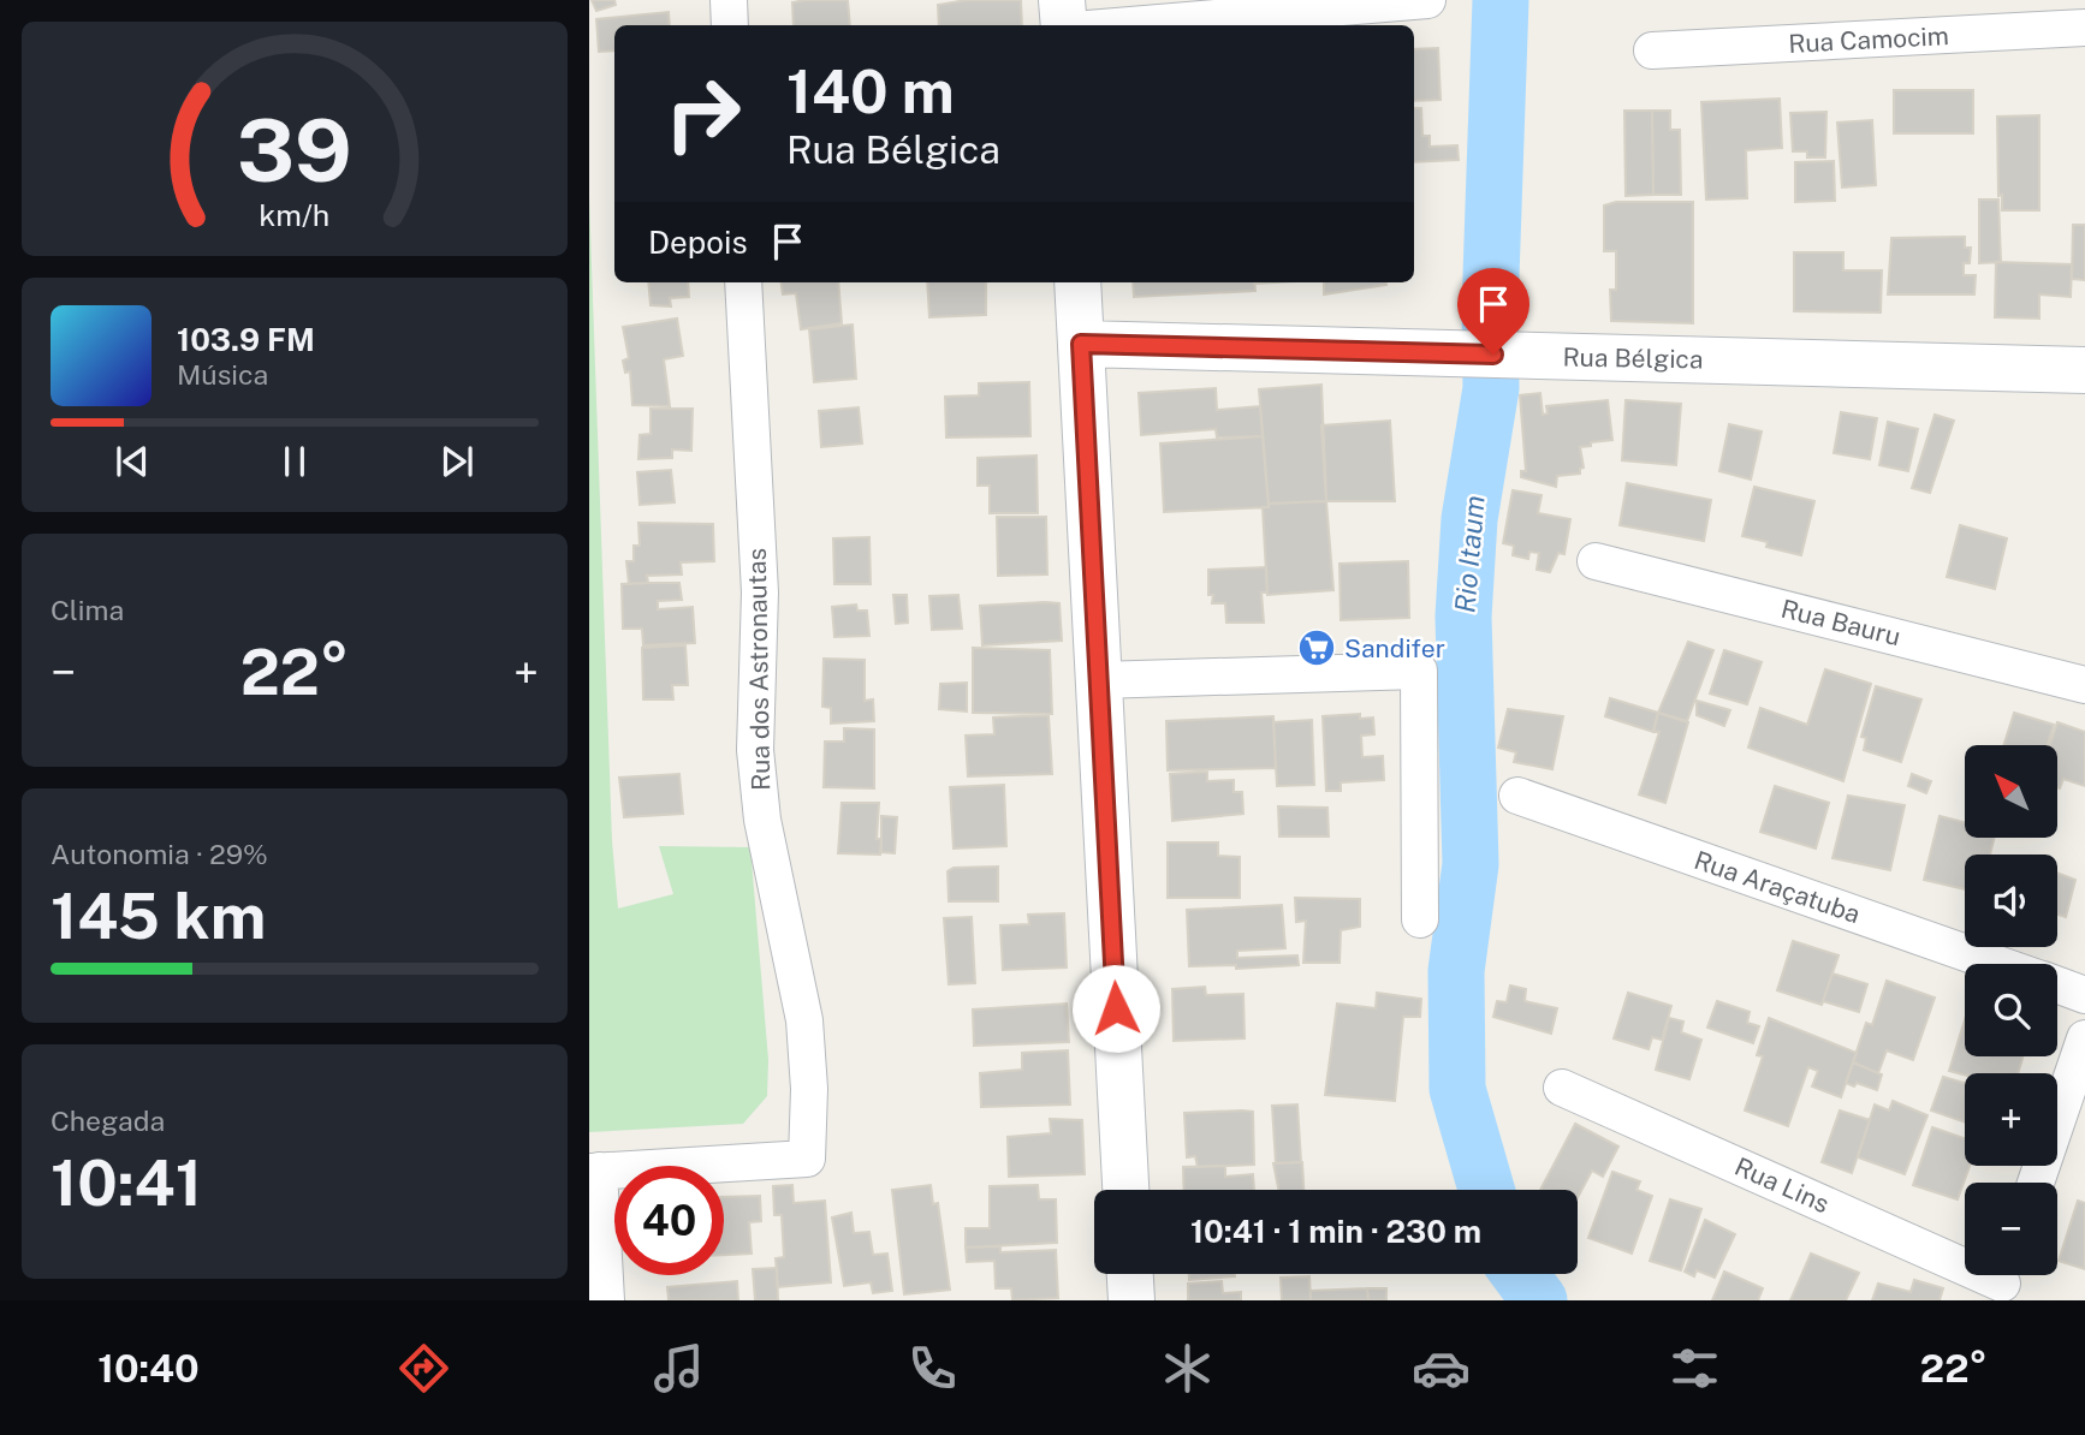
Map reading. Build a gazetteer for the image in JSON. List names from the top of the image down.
{
  "streets": {
    "street": [
      "Rua Camocim",
      "Rua Bélgica",
      "Rua Bauru",
      "Rua dos Astronautas",
      "Rua Araçatuba",
      "Rua Lins"
    ]
  },
  "water": ["Rio Itaum"],
  "places": {
    "supermarket": ["Sandifer"]
  },
  "north": "top left",
  "page": {
    "turn": ["140 m", "Rua Bélgica"],
    "then": "Depois",
    "song": ["103.9 FM", "Música"],
    "tile": [
      "Clima",
      ["Autonomia · 29%", "145 km"],
      ["Chegada", "10:41"]
    ],
    "heat": ["−", "22°", "+"],
    "map_buttons": ["+", "−"],
    "limit": "40",
    "trip": "10:41 · 1 min · 230 m",
    "tabs": ["10:40", "22°"],
    "gauge": ["39", "km/h"]
  }
}
